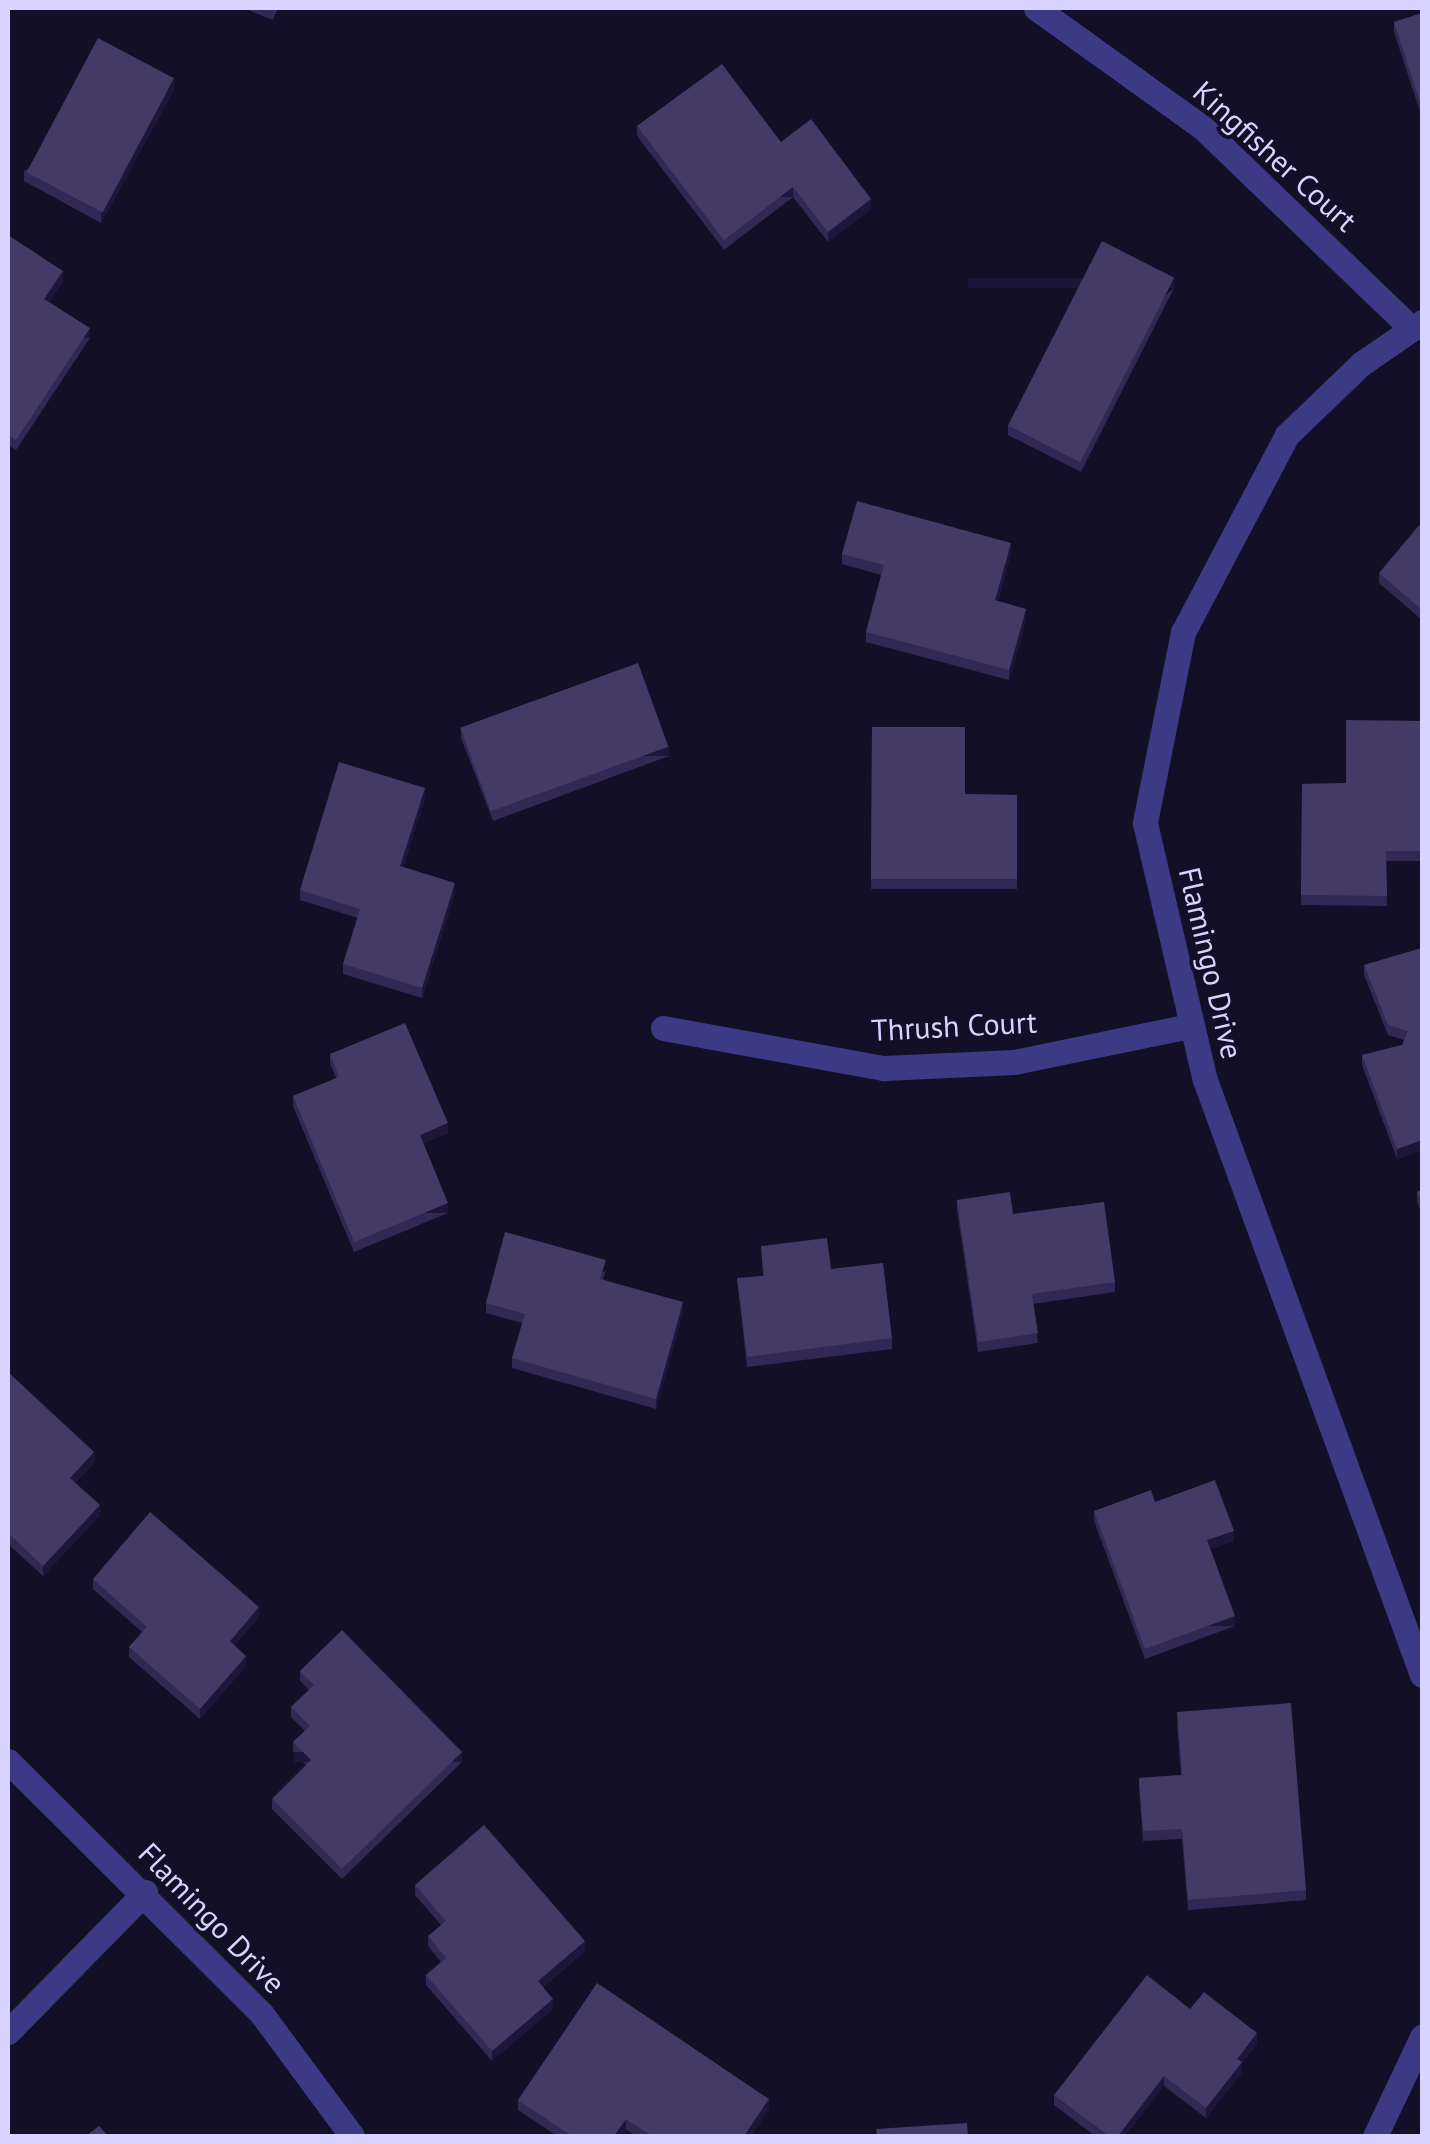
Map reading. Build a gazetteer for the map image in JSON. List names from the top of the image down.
{
  "streets": {
    "street": ["Kingfisher Court", "Flamingo Drive", "Thrush Court"]
  },
  "crossings": [
    ["Kingfisher Court", "Flamingo Drive"],
    ["Flamingo Drive", "Thrush Court"]
  ]
}
